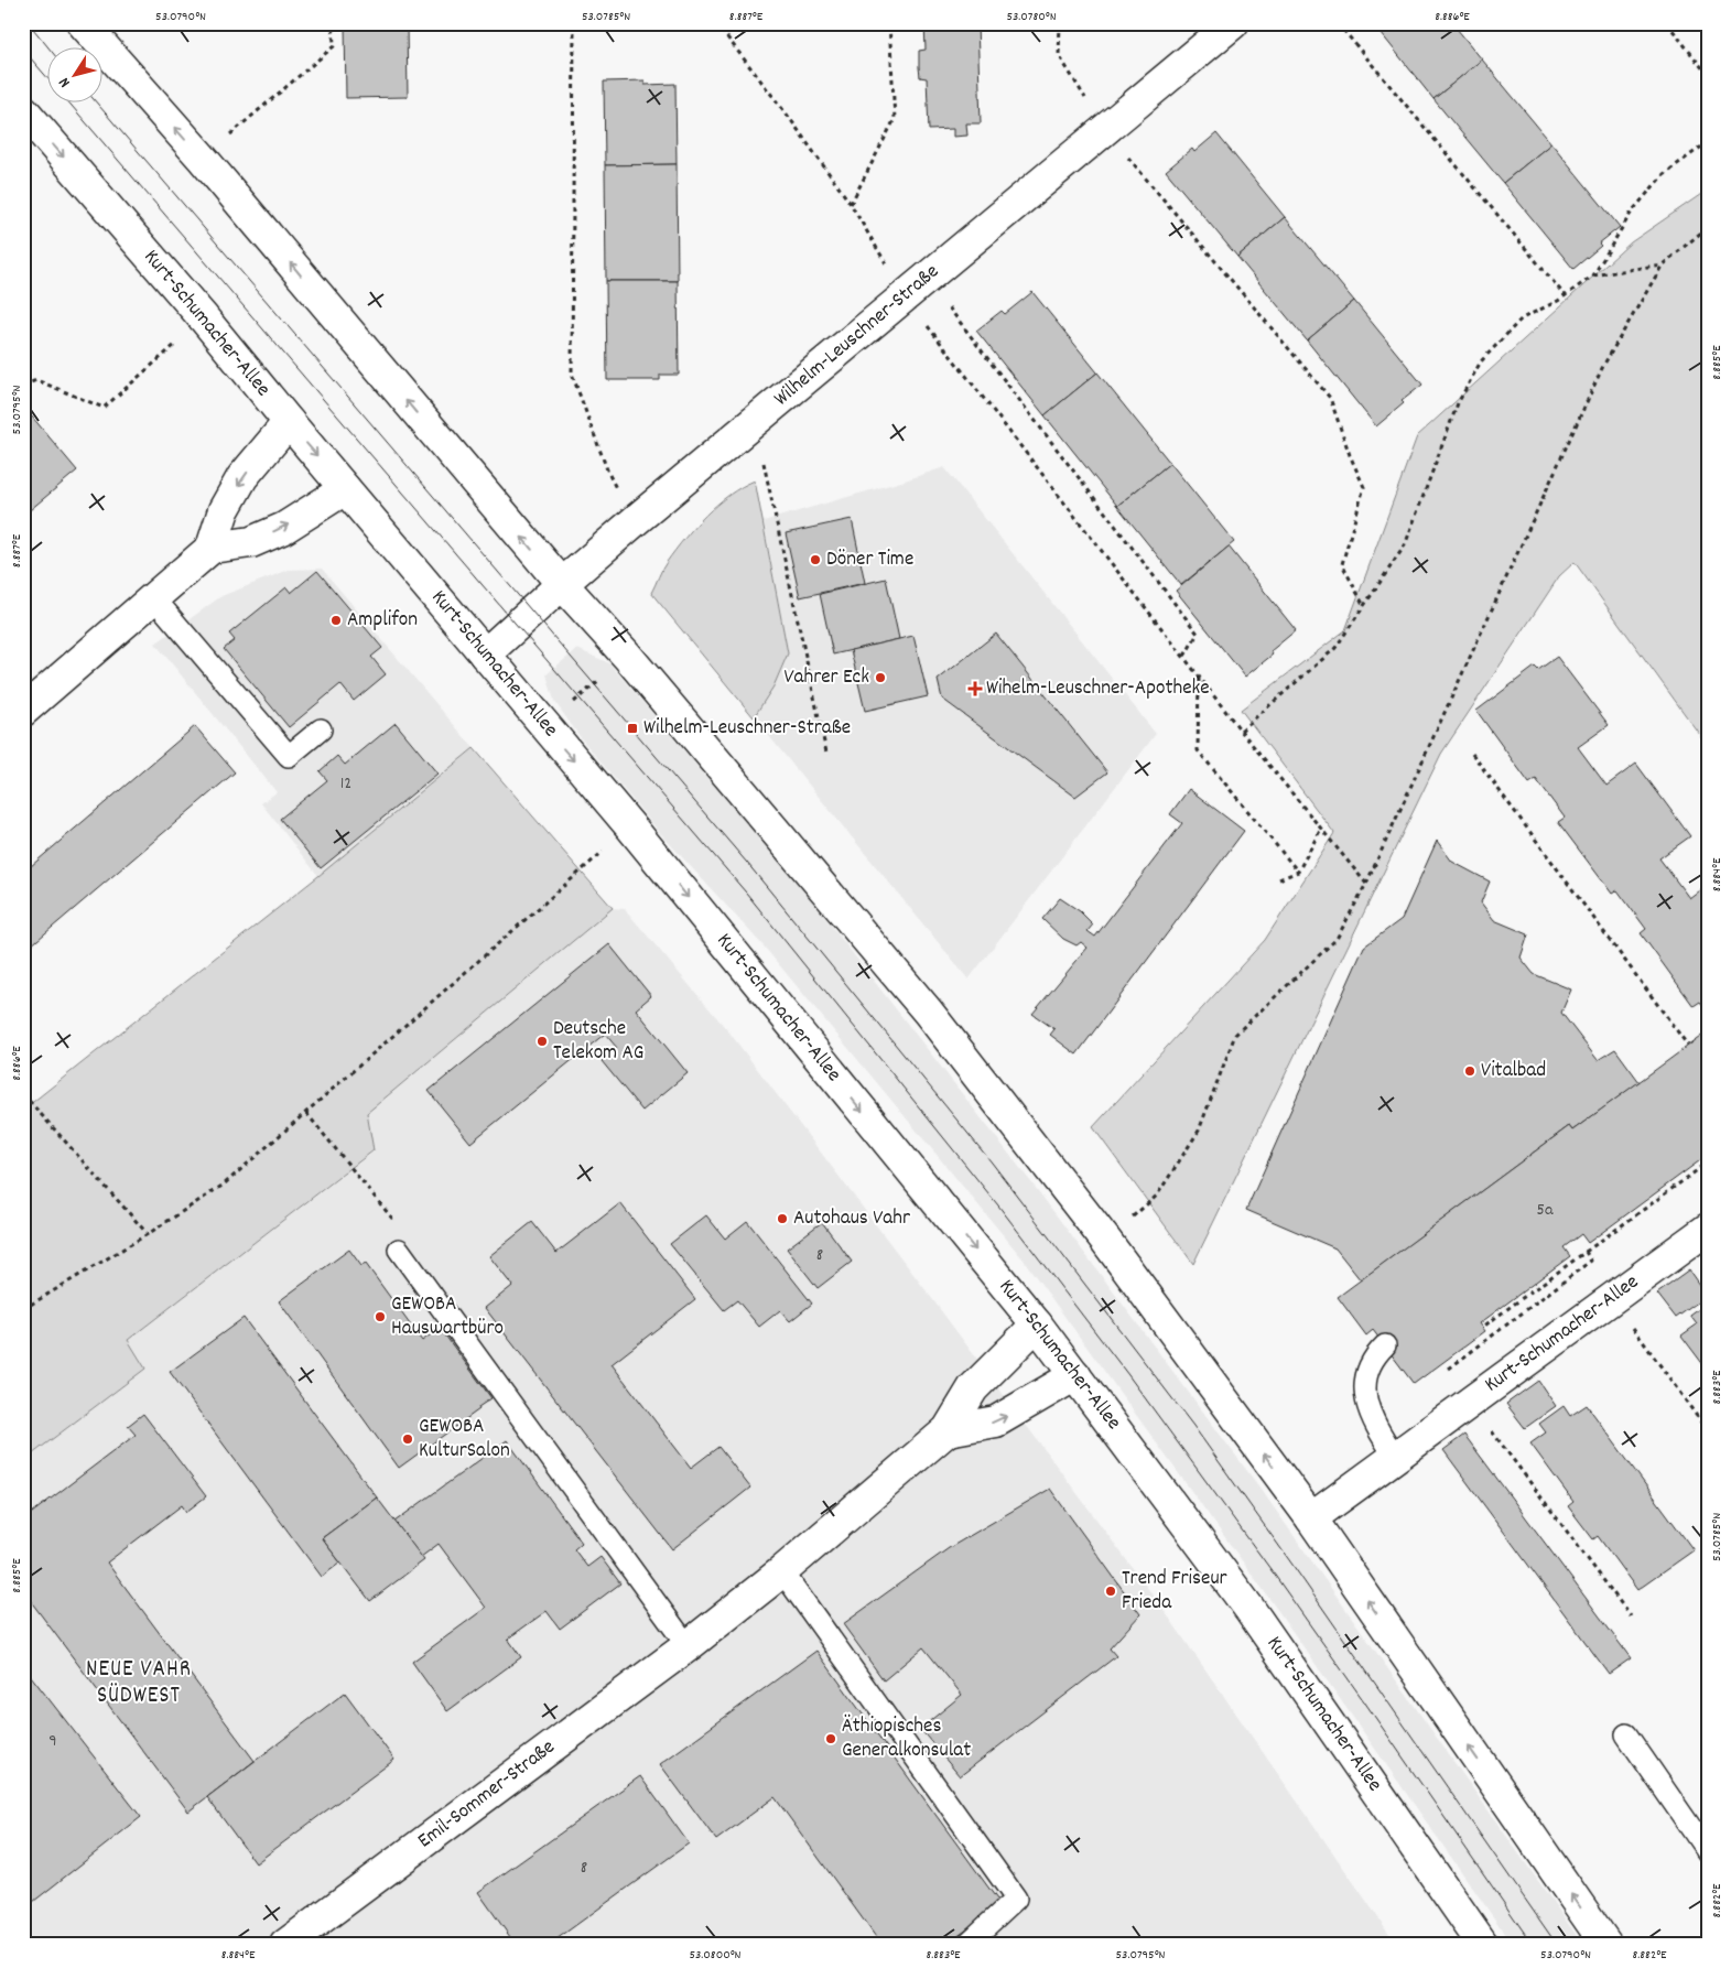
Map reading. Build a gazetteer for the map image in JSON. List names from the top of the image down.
{
  "streets": {
    "street": ["Kurt-Schumacher-Allee", "Wilhelm-Leuschner-Straße", "Emil-Sommer-Straße"]
  },
  "crossings": [
    ["Kurt-Schumacher-Allee", "Wilhelm-Leuschner-Straße"],
    ["Kurt-Schumacher-Allee", "Emil-Sommer-Straße"]
  ],
  "districts": ["NEUE VAHR SÜDWEST"],
  "places": {
    "other": [
      "Döner Time",
      "Amplifon",
      "Vahrer Eck",
      "Deutsche Telekom AG",
      "Vitalbad",
      "Autohaus Vahr",
      "GEWOBA Hauswartbüro",
      "GEWOBA KulturSalon",
      "Trend Friseur Frieda",
      "Äthiopisches Generalkonsulat"
    ],
    "health": ["Wihelm-Leuschner-Apotheke"],
    "transit": ["Wilhelm-Leuschner-Straße"]
  },
  "house_numbers": [
    "12",
    "5a",
    "8",
    "9",
    "8"
  ],
  "north": "bottom left",
  "coordinates": [
    "53.0790°N",
    "53.0785°N",
    "8.887°E",
    "53.0780°N",
    "8.886°E",
    "8.885°E",
    "53.0795°N",
    "8.884°E",
    "8.883°E",
    "8.882°E",
    "53.0800°N"
  ]
}
